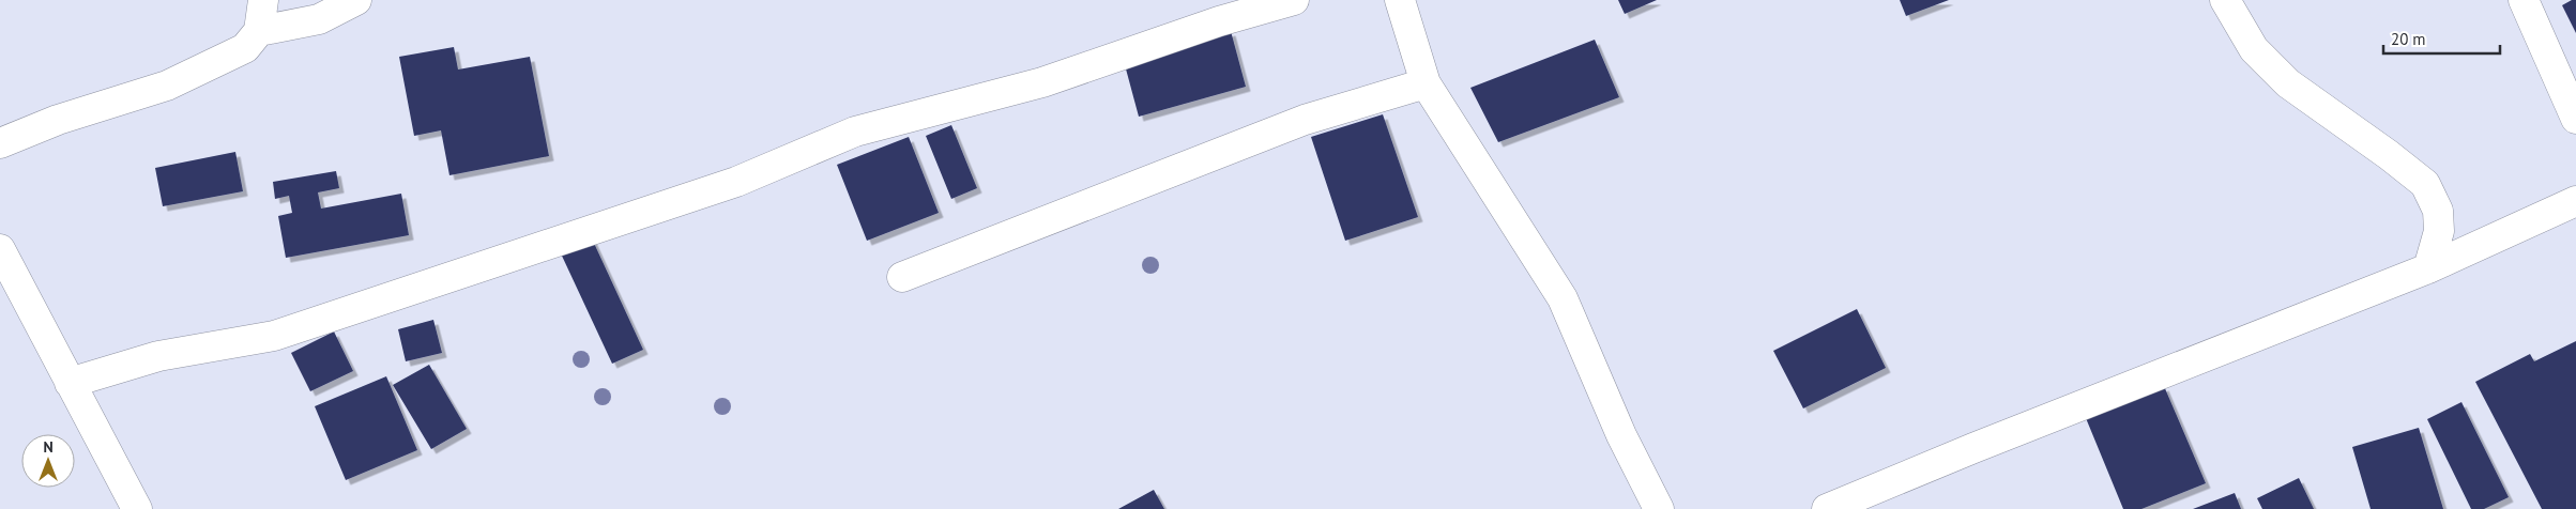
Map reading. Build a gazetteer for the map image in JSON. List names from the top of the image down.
{
  "scale_bar": "20 m",
  "north": "top"
}
